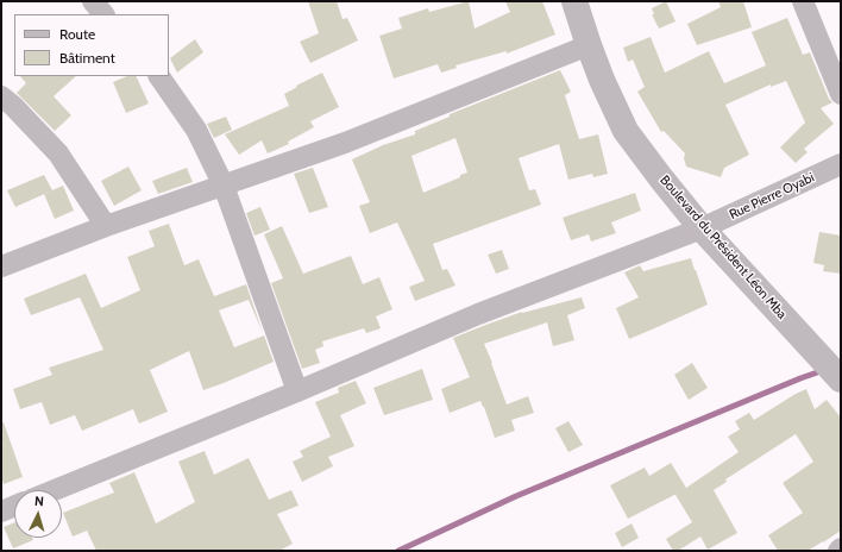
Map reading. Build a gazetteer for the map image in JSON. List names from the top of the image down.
{
  "streets": {
    "street": ["Rue Pierre Oyabi", "Boulevard du Président Léon Mba"]
  },
  "crossings": [
    ["Rue Pierre Oyabi", "Boulevard du Président Léon Mba"]
  ],
  "legend": ["Route", "Bâtiment"],
  "north": "top"
}
